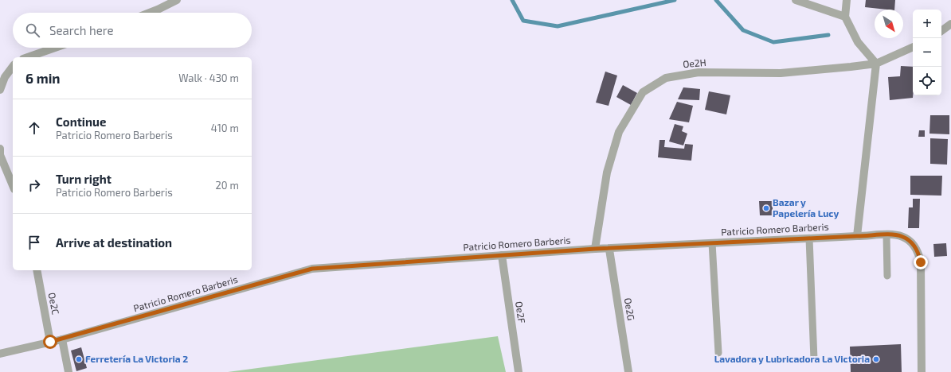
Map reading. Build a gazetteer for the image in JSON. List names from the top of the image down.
{
  "streets": {
    "street": [
      "Oe2H",
      "Patricio Romero Barberis",
      "Oe2C",
      "Oe2G",
      "Oe2F"
    ]
  },
  "crossings": [
    ["Oe2H", "Patricio Romero Barberis"],
    ["Patricio Romero Barberis", "Oe2C"],
    ["Patricio Romero Barberis", "Oe2G"],
    ["Patricio Romero Barberis", "Oe2F"]
  ],
  "places": ["Bazar y Papelería Lucy", "Ferretería La Victoria 2", "Lavadora y Lubricadora La Victoria"],
  "north": "bottom right",
  "page": {
    "map_buttons": ["+", "−"],
    "search": "Search here",
    "heading": ["6 min", "Walk · 430 m"],
    "list": [
      ["Continue", "Patricio Romero Barberis", "410 m"],
      ["Turn right", "Patricio Romero Barberis", "20 m"],
      "Arrive at destination"
    ]
  }
}
